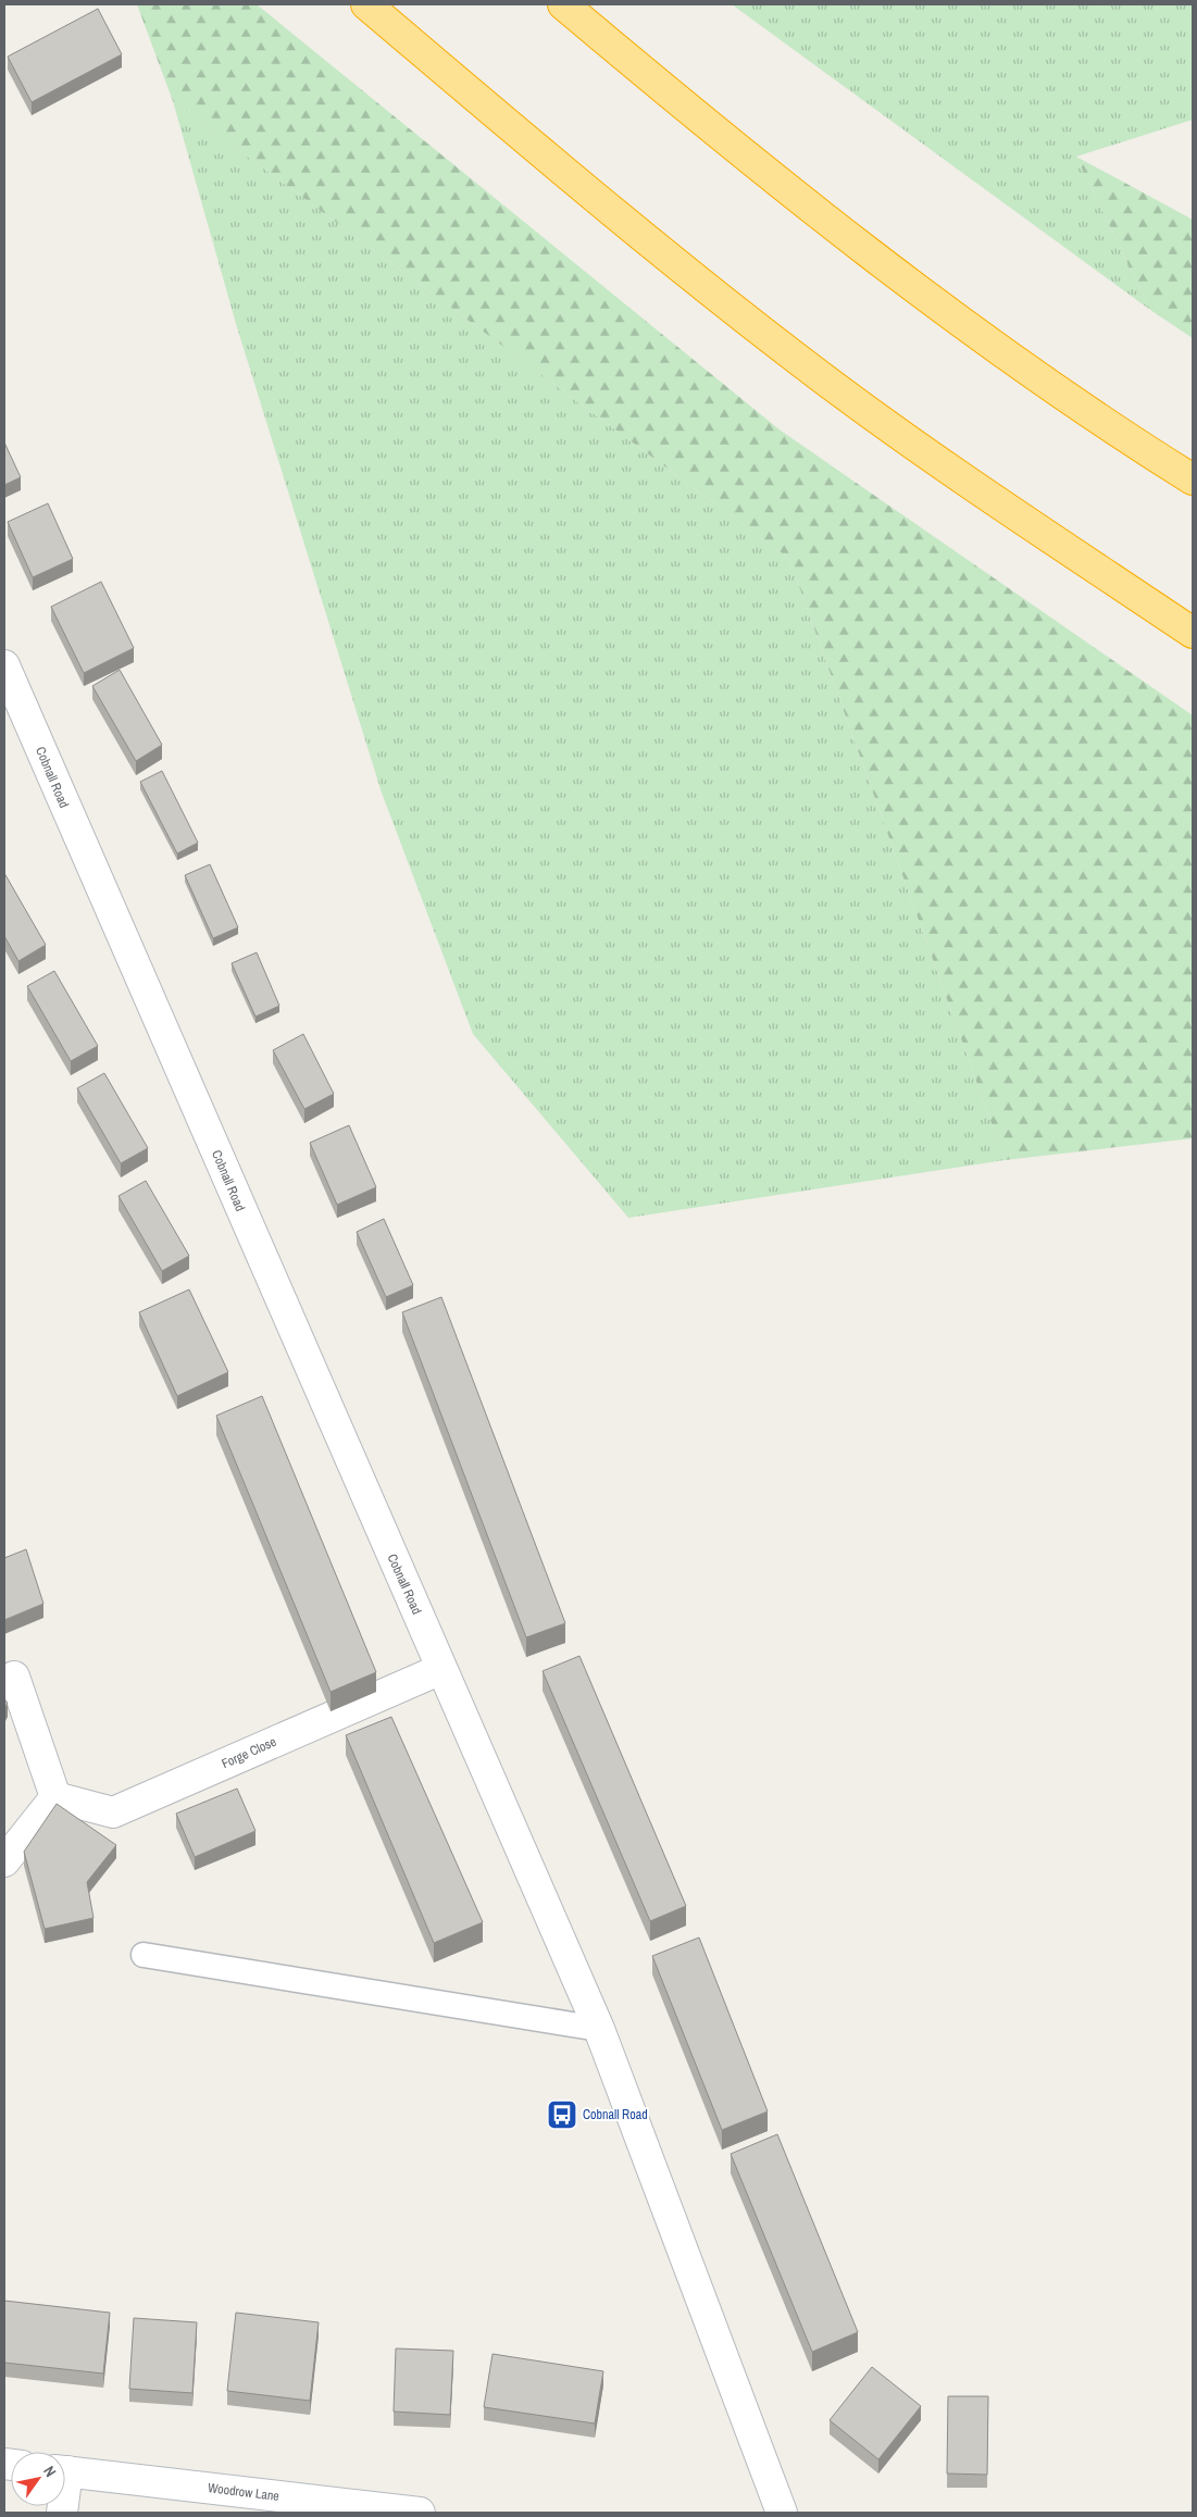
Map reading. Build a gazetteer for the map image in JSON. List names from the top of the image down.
{
  "streets": {
    "street": ["Cobnall Road", "Forge Close", "Woodrow Lane"]
  },
  "crossings": [
    ["Cobnall Road", "Forge Close"]
  ],
  "places": {
    "bus stop": ["Cobnall Road"]
  },
  "north": "top right"
}
